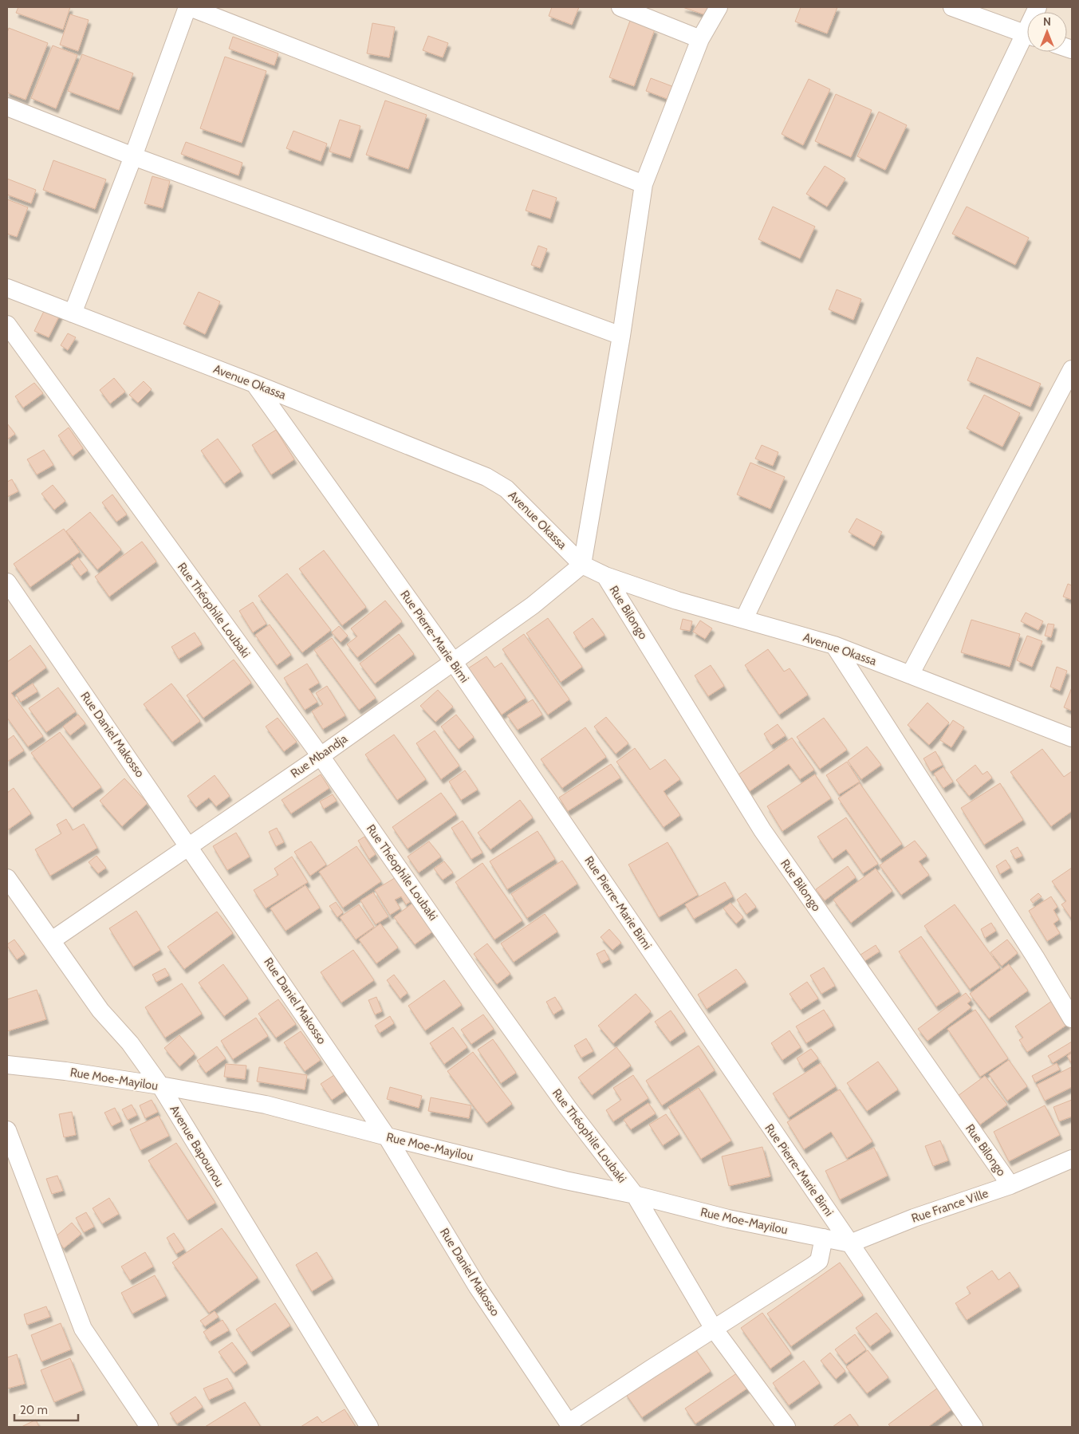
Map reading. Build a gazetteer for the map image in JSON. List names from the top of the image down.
{
  "streets": {
    "street": [
      "Avenue Okassa",
      "Rue Théophile Loubaki",
      "Rue Bilongo",
      "Rue Pierre-Marie Bimi",
      "Rue Daniel Makosso",
      "Rue Mbandja",
      "Rue Moe-Mayilou",
      "Avenue Bapounou",
      "Rue France Ville"
    ]
  },
  "crossings": [
    ["Avenue Okassa", "Rue Bilongo"],
    ["Avenue Okassa", "Rue Pierre-Marie Bimi"],
    ["Avenue Okassa", "Rue Mbandja"],
    ["Rue Théophile Loubaki", "Rue Mbandja"],
    ["Rue Théophile Loubaki", "Rue Moe-Mayilou"],
    ["Rue Bilongo", "Rue France Ville"],
    ["Rue Pierre-Marie Bimi", "Rue Mbandja"],
    ["Rue Pierre-Marie Bimi", "Rue Moe-Mayilou"],
    ["Rue Pierre-Marie Bimi", "Rue France Ville"],
    ["Rue Daniel Makosso", "Rue Mbandja"],
    ["Rue Daniel Makosso", "Rue Moe-Mayilou"],
    ["Rue Mbandja", "Avenue Bapounou"],
    ["Rue Moe-Mayilou", "Avenue Bapounou"],
    ["Rue Moe-Mayilou", "Rue France Ville"]
  ],
  "scale_bar": "20 m",
  "north": "top"
}
